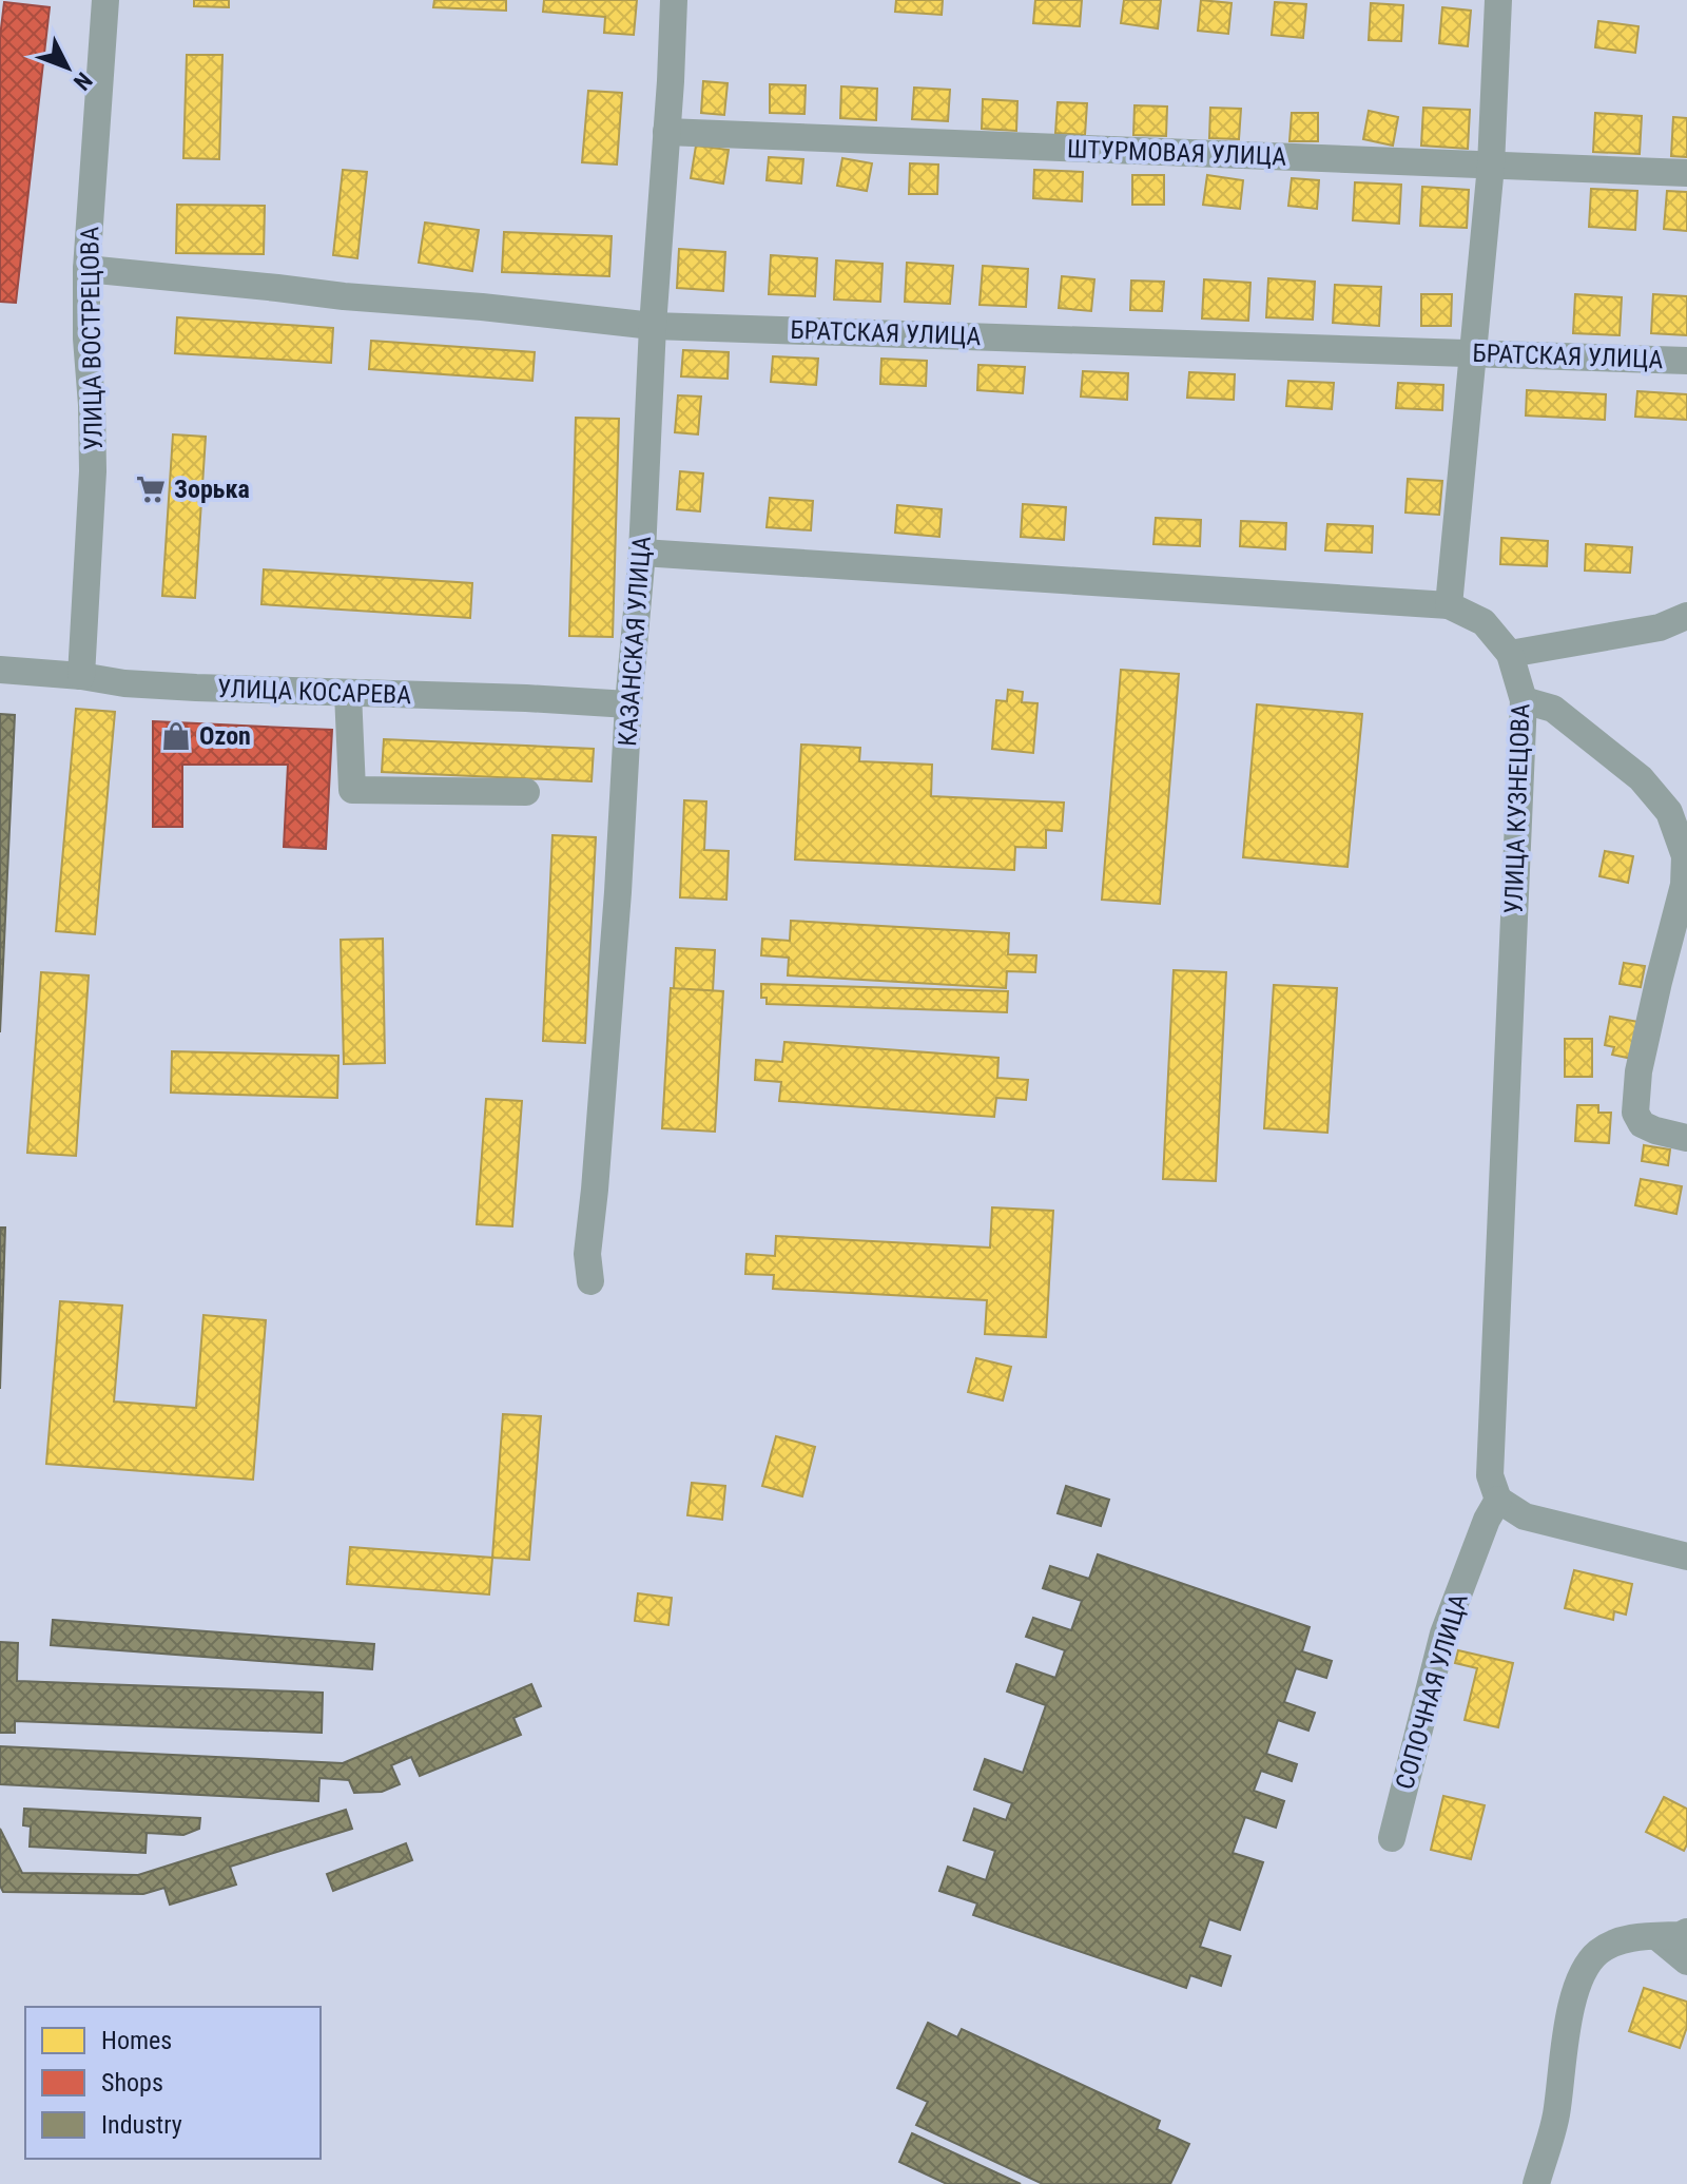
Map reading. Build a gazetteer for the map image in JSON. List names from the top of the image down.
{
  "streets": {
    "street": [
      "ШТУРМОВАЯ УЛИЦА",
      "БРАТСКАЯ УЛИЦА",
      "УЛИЦА ВОСТРЕЦОВА",
      "КАЗАНСКАЯ УЛИЦА",
      "УЛИЦА КОСАРЕВА",
      "УЛИЦА КУЗНЕЦОВА",
      "СОПОЧНАЯ УЛИЦА"
    ]
  },
  "crossings": [
    ["ШТУРМОВАЯ УЛИЦА", "КАЗАНСКАЯ УЛИЦА"],
    ["БРАТСКАЯ УЛИЦА", "УЛИЦА ВОСТРЕЦОВА"],
    ["БРАТСКАЯ УЛИЦА", "КАЗАНСКАЯ УЛИЦА"],
    ["УЛИЦА ВОСТРЕЦОВА", "УЛИЦА КОСАРЕВА"],
    ["КАЗАНСКАЯ УЛИЦА", "УЛИЦА КОСАРЕВА"],
    ["УЛИЦА КУЗНЕЦОВА", "СОПОЧНАЯ УЛИЦА"]
  ],
  "places": {
    "supermarket": ["Зорька"],
    "shop": ["Ozon"]
  },
  "legend": ["Homes", "Shops", "Industry"],
  "north": "bottom right"
}
